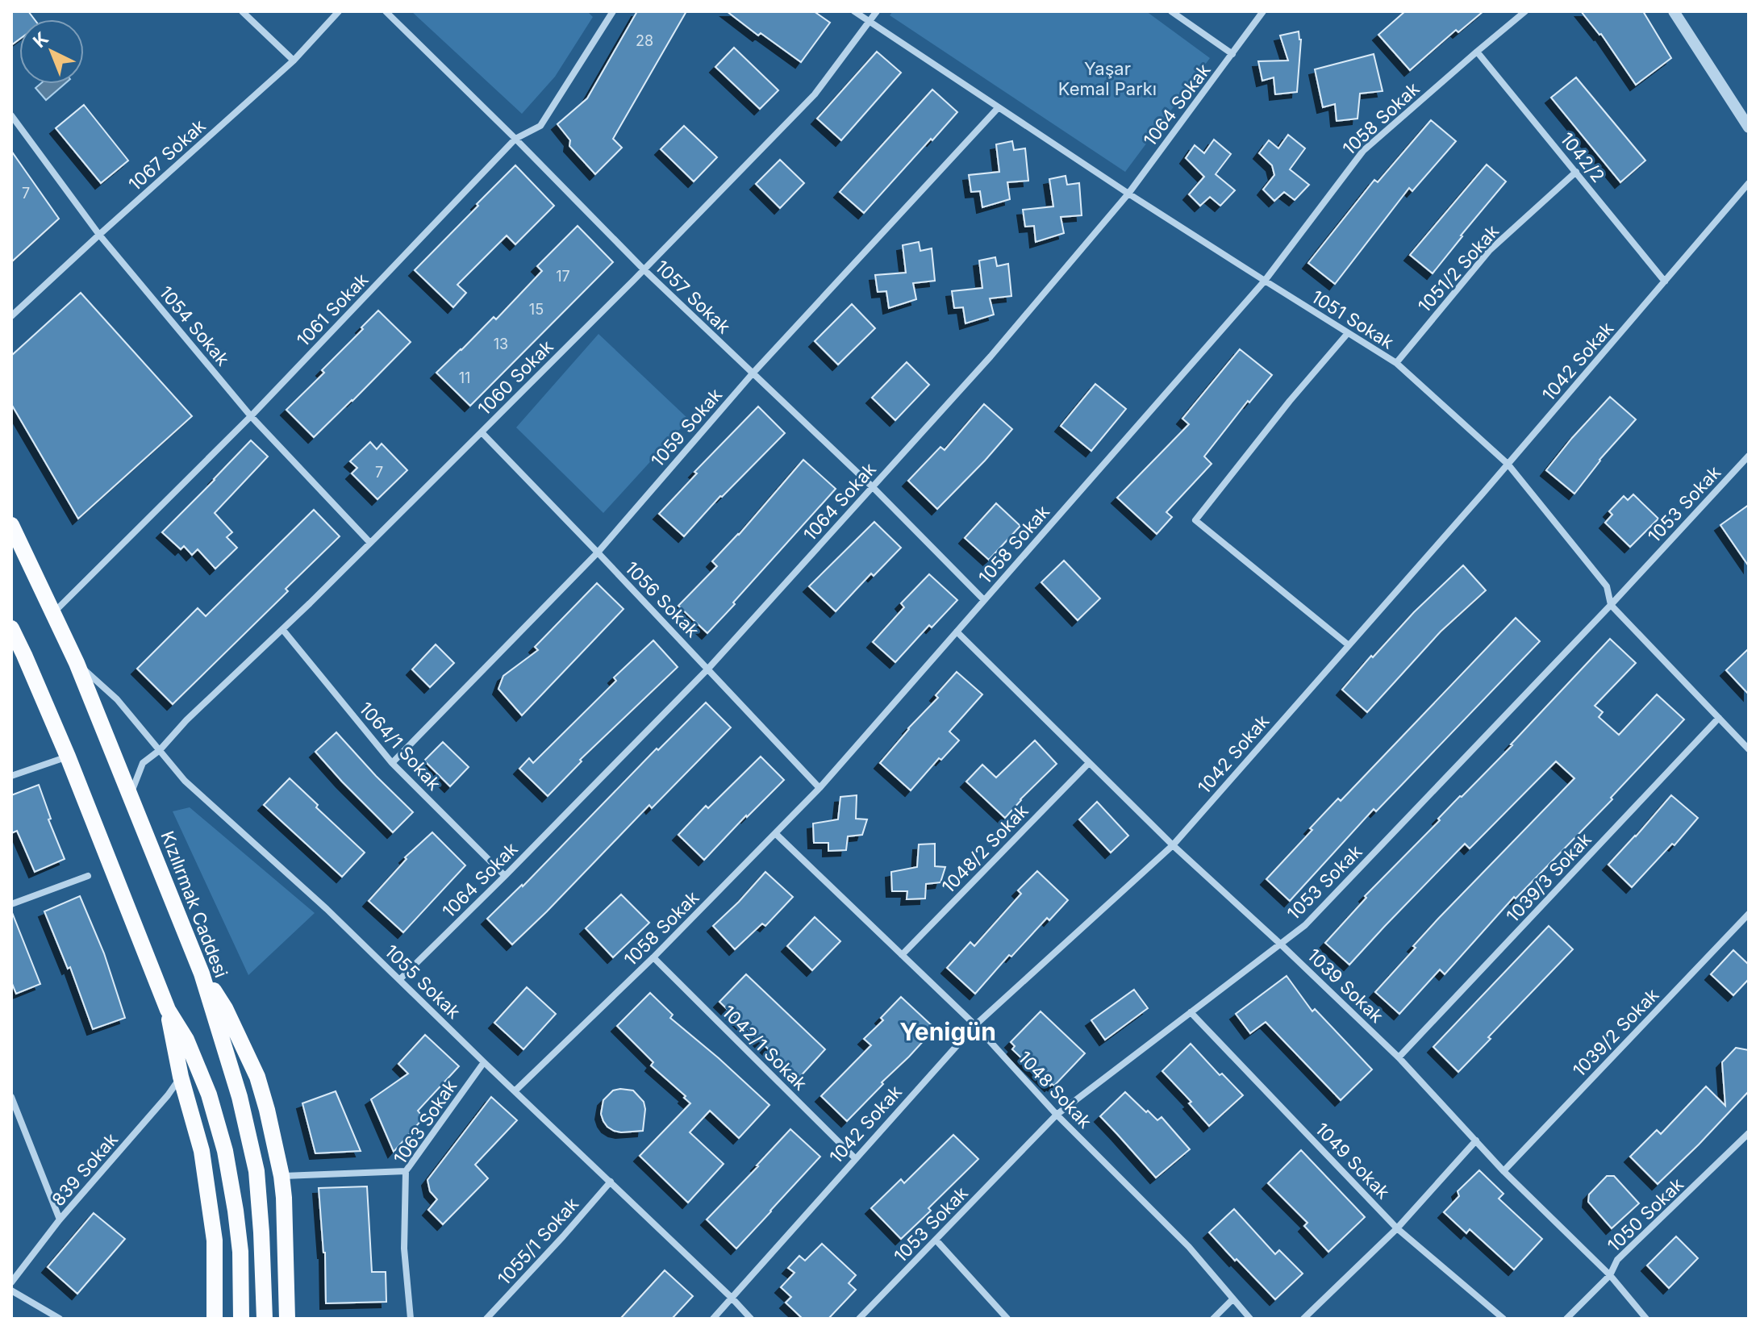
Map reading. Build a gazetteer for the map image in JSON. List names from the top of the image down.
{
  "streets": {
    "main road": ["Kızılırmak Caddesi"],
    "street": [
      "1064 Sokak",
      "1058 Sokak",
      "1067 Sokak",
      "1042/2",
      "1051/2 Sokak",
      "1057 Sokak",
      "1061 Sokak",
      "1051 Sokak",
      "1054 Sokak",
      "1042 Sokak",
      "1060 Sokak",
      "1059 Sokak",
      "1053 Sokak",
      "1056 Sokak",
      "1064/1 Sokak",
      "1048/2 Sokak",
      "1039/3 Sokak",
      "1055 Sokak",
      "1039 Sokak",
      "1039/2 Sokak",
      "1042/1 Sokak",
      "1048 Sokak",
      "1063 Sokak",
      "1049 Sokak",
      "839 Sokak",
      "1050 Sokak",
      "1055/1 Sokak"
    ]
  },
  "crossings": [
    ["1064 Sokak", "1057 Sokak"],
    ["1064 Sokak", "1051 Sokak"],
    ["1064 Sokak", "1056 Sokak"],
    ["1064 Sokak", "1064/1 Sokak"],
    ["1064 Sokak", "1055 Sokak"],
    ["1058 Sokak", "1042/2"],
    ["1058 Sokak", "1057 Sokak"],
    ["1058 Sokak", "1051 Sokak"],
    ["1058 Sokak", "1056 Sokak"],
    ["1058 Sokak", "1055 Sokak"],
    ["1058 Sokak", "1039 Sokak"],
    ["1058 Sokak", "1042/1 Sokak"],
    ["1058 Sokak", "1048 Sokak"],
    ["1067 Sokak", "1054 Sokak"],
    ["1042/2", "1051/2 Sokak"],
    ["1042/2", "1042 Sokak"],
    ["1051/2 Sokak", "1051 Sokak"],
    ["1057 Sokak", "1061 Sokak"],
    ["1057 Sokak", "1060 Sokak"],
    ["1057 Sokak", "1059 Sokak"],
    ["1061 Sokak", "1054 Sokak"],
    ["1061 Sokak", "Kızılırmak Caddesi"],
    ["1051 Sokak", "1042 Sokak"],
    ["1051 Sokak", "1060 Sokak"],
    ["1051 Sokak", "1059 Sokak"],
    ["1051 Sokak", "1053 Sokak"],
    ["1051 Sokak", "1039/3 Sokak"],
    ["1054 Sokak", "1060 Sokak"],
    ["1042 Sokak", "1055 Sokak"],
    ["1042 Sokak", "1039 Sokak"],
    ["1042 Sokak", "1042/1 Sokak"],
    ["1042 Sokak", "1048 Sokak"],
    ["1060 Sokak", "1056 Sokak"],
    ["1060 Sokak", "1064/1 Sokak"],
    ["1060 Sokak", "Kızılırmak Caddesi"],
    ["1060 Sokak", "1055 Sokak"],
    ["1059 Sokak", "1056 Sokak"],
    ["1059 Sokak", "1064/1 Sokak"],
    ["1053 Sokak", "1039 Sokak"],
    ["1053 Sokak", "1048 Sokak"],
    ["1053 Sokak", "1049 Sokak"],
    ["1048/2 Sokak", "1039 Sokak"],
    ["1048/2 Sokak", "1048 Sokak"],
    ["1039/3 Sokak", "1039 Sokak"],
    ["Kızılırmak Caddesi", "1055 Sokak"],
    ["1055 Sokak", "1063 Sokak"],
    ["1055 Sokak", "1055/1 Sokak"],
    ["1039 Sokak", "1039/2 Sokak"],
    ["1039 Sokak", "1050 Sokak"]
  ],
  "districts": ["Yenigün"],
  "parks": ["Yaşar Kemal Parkı"],
  "house_numbers": [
    "28",
    "7",
    "17",
    "15",
    "13",
    "11",
    "7"
  ],
  "north": "top left"
}
